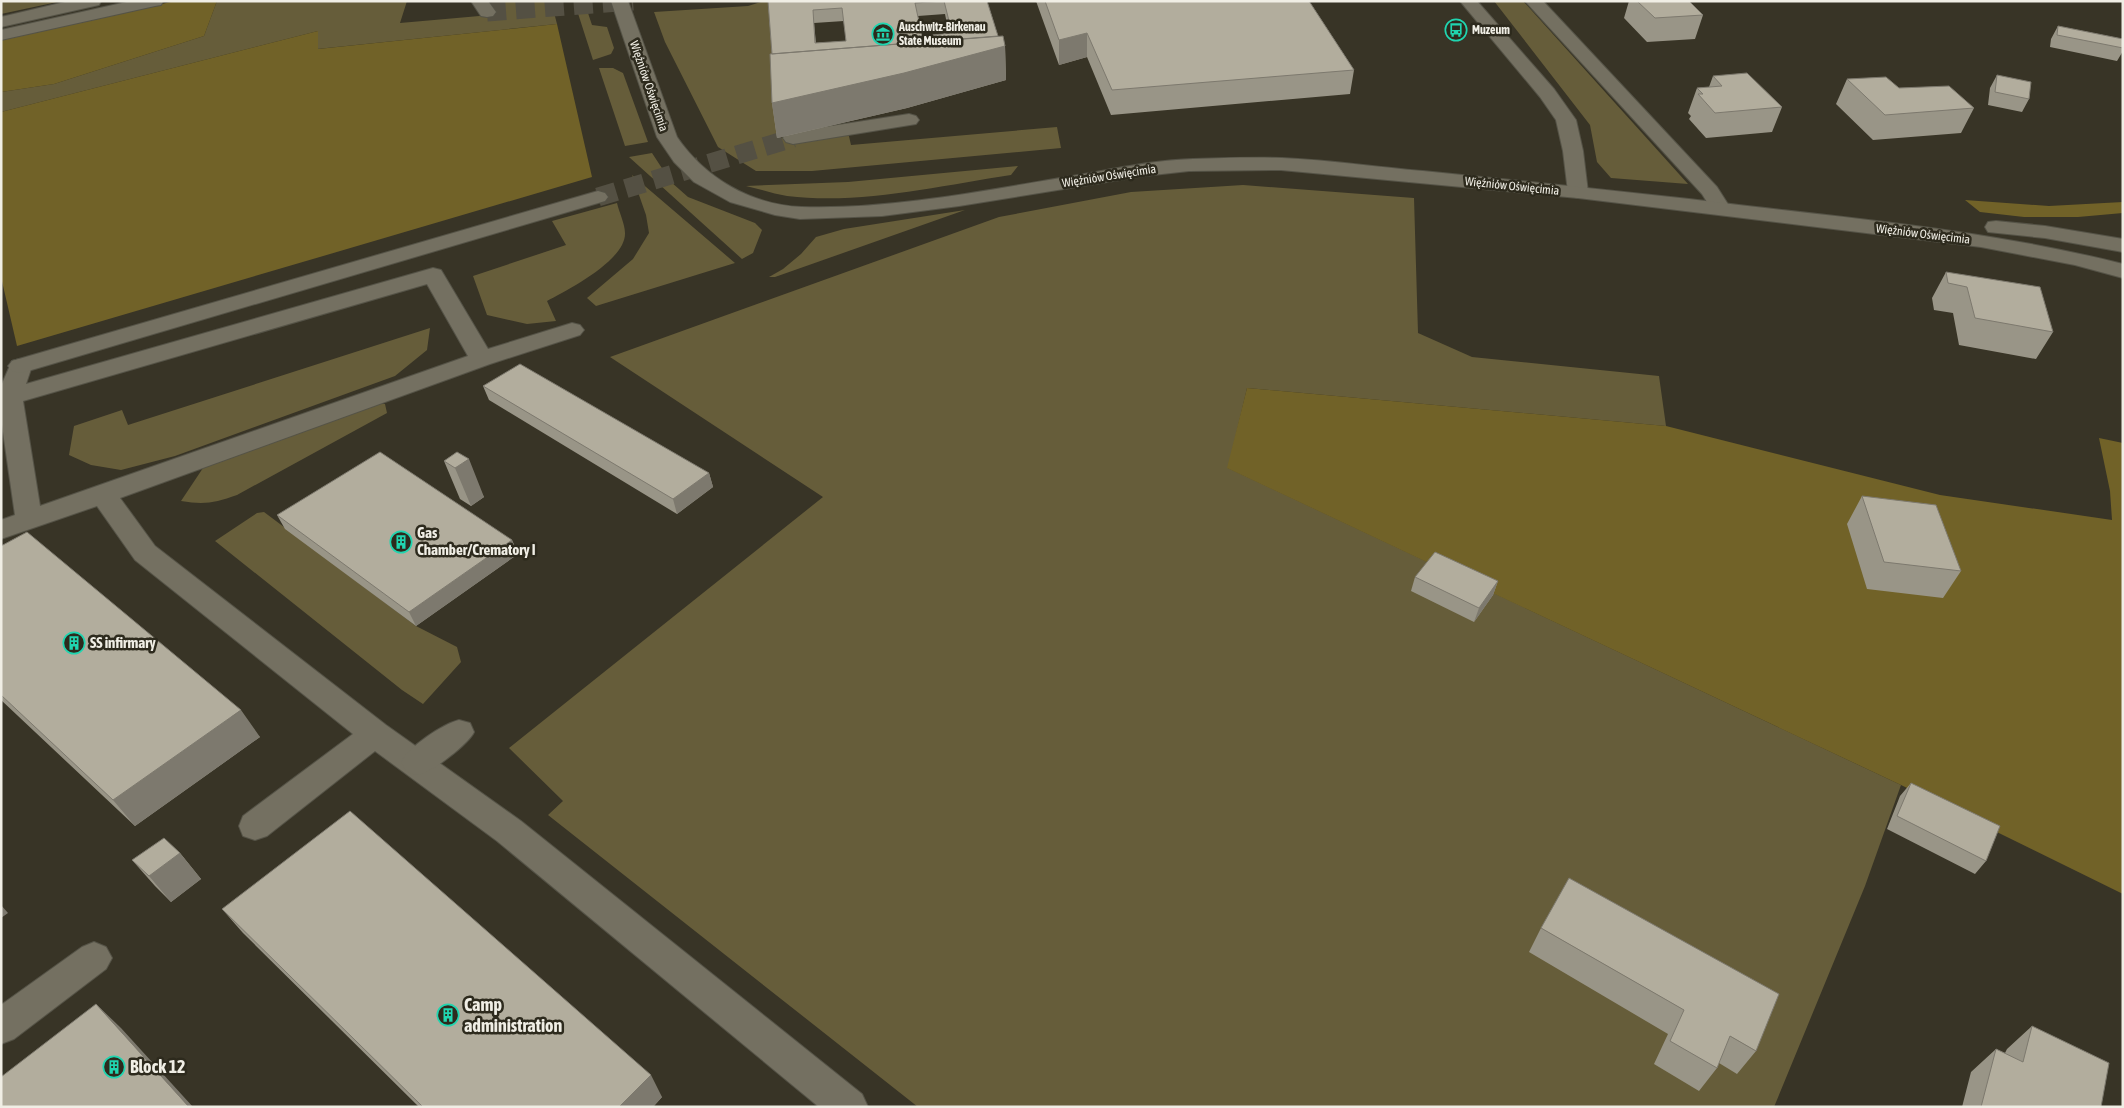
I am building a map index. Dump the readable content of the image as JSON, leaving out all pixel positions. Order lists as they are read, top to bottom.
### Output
{
  "streets": {
    "street": ["Więźniów Oświęcimia"]
  },
  "places": {
    "bus stop": ["Muzeum"],
    "museum": ["Auschwitz-Birkenau State Museum"],
    "building": [
      "Gas Chamber/Crematory I",
      "SS infirmary",
      "Camp administration",
      "Block 12"
    ]
  }
}
